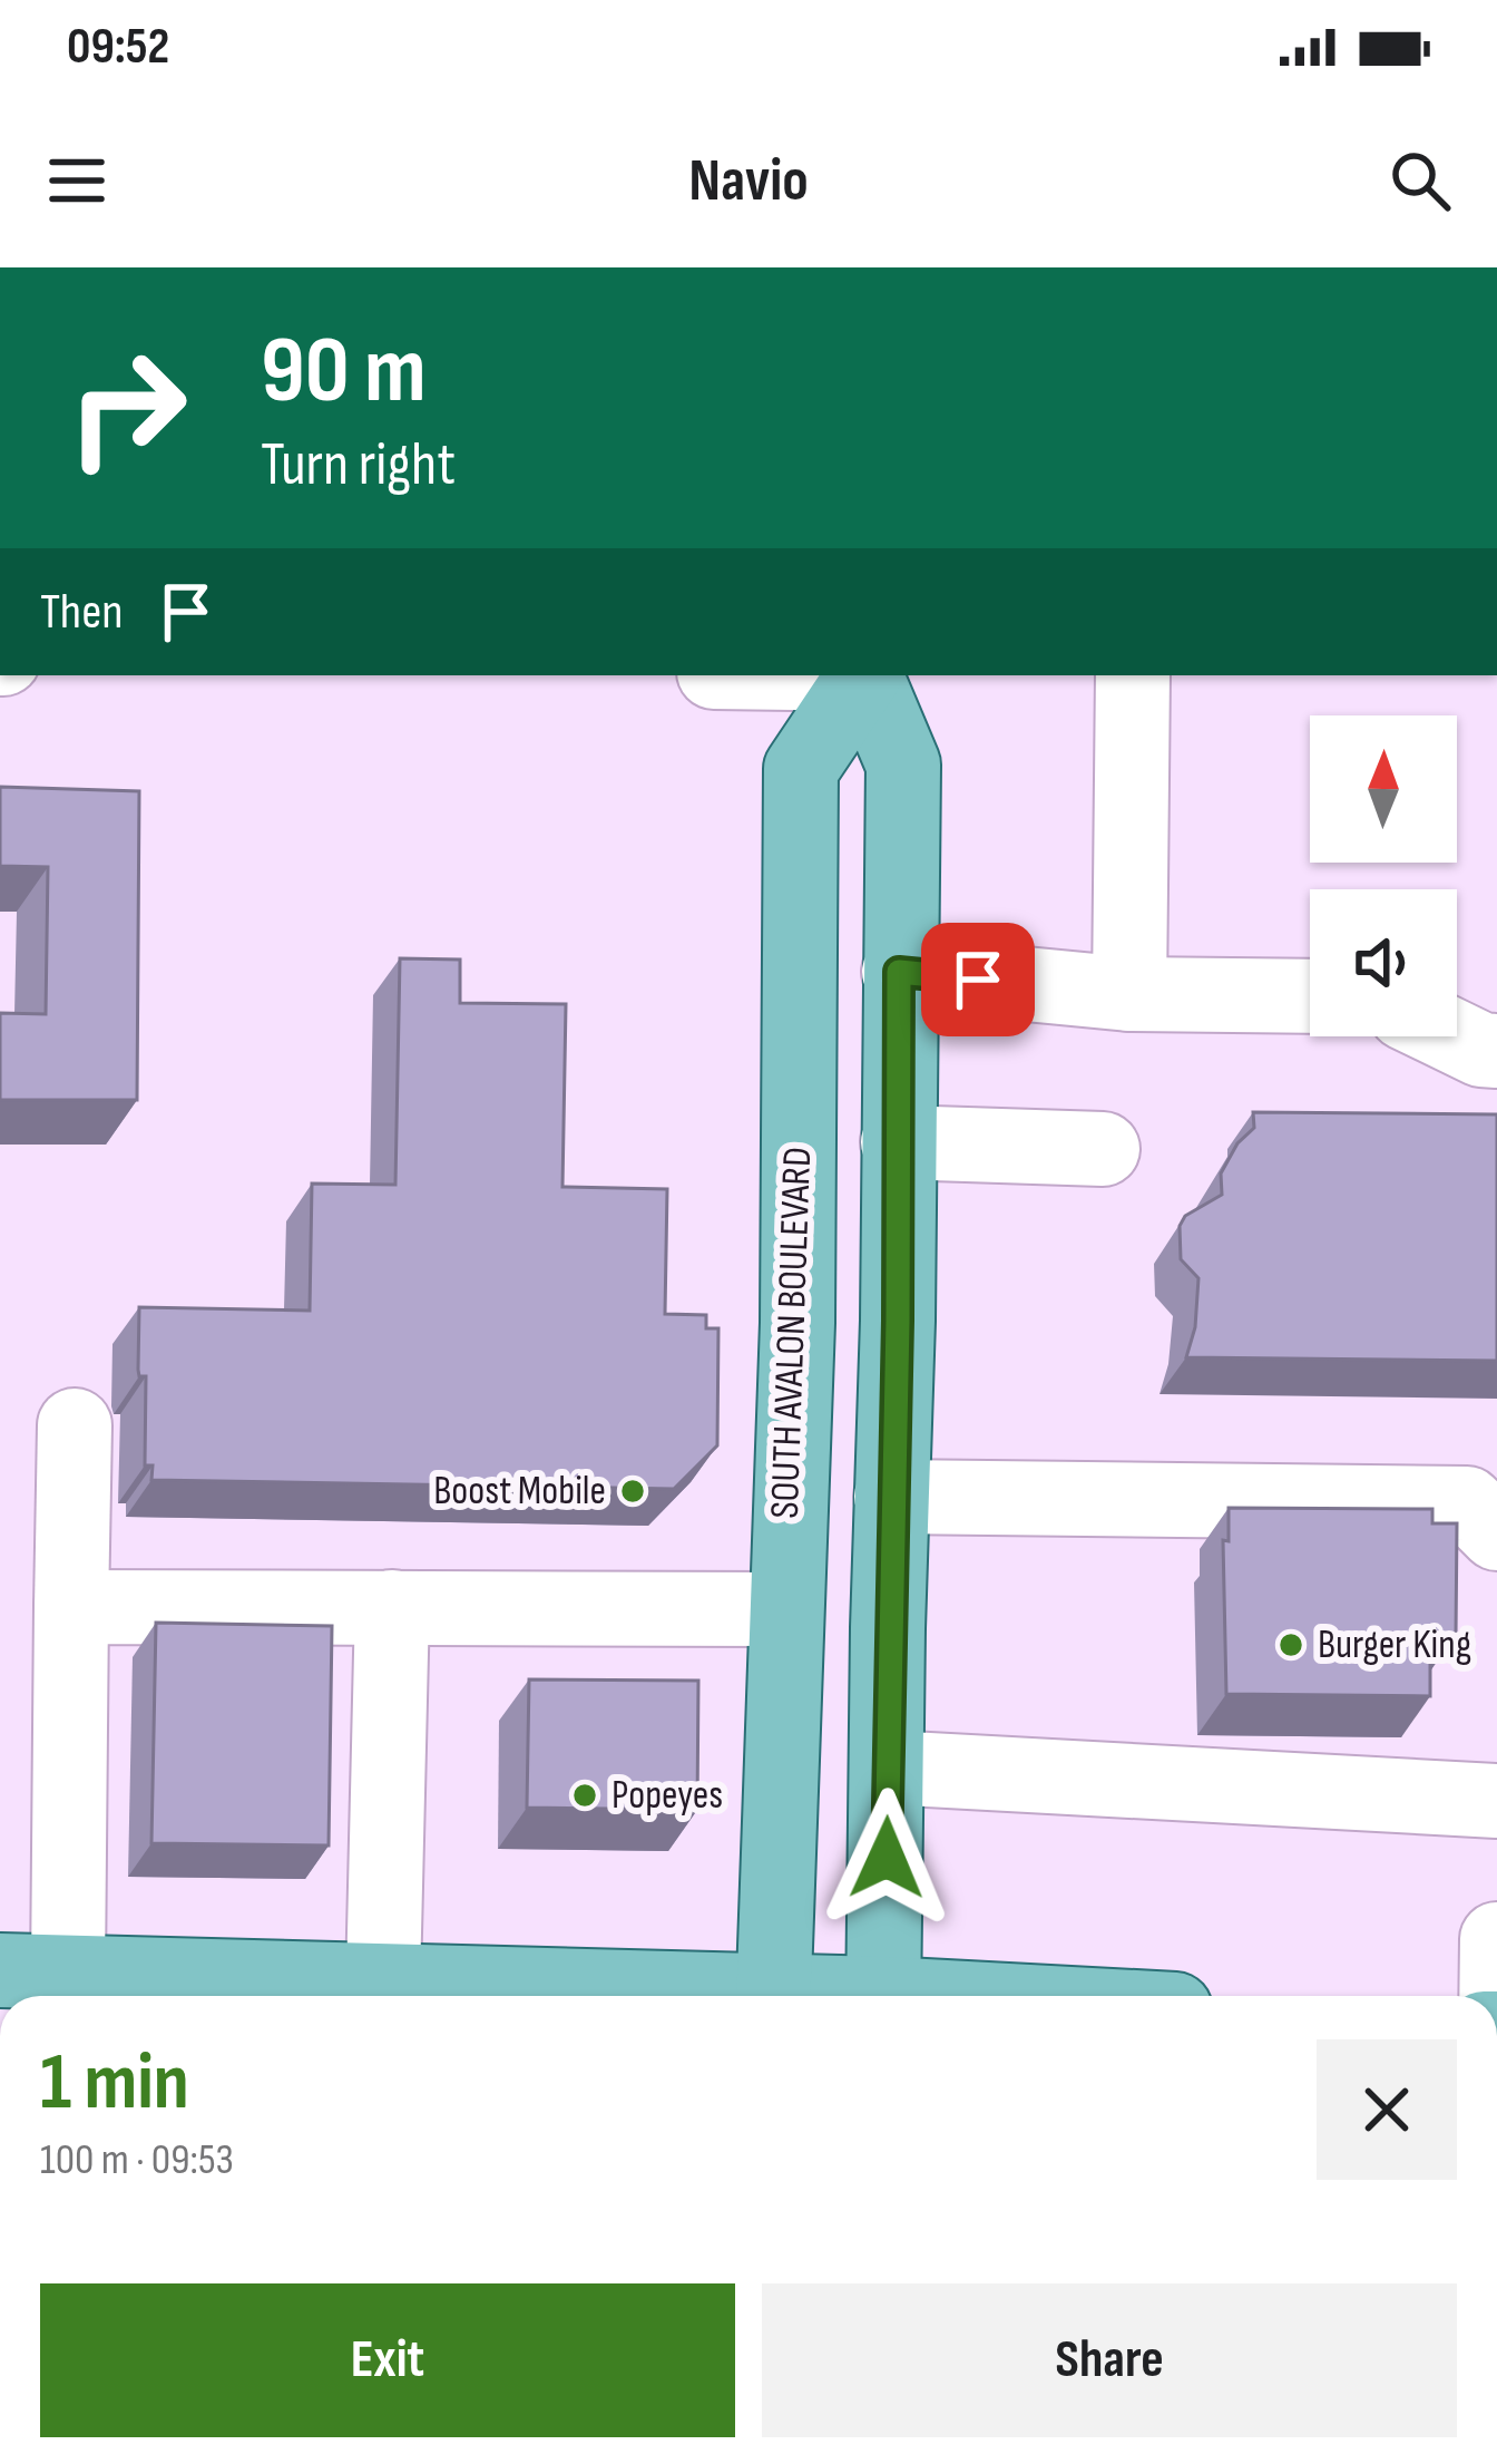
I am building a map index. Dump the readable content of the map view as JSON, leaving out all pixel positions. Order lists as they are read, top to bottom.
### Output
{
  "streets": {
    "main road": ["SOUTH AVALON BOULEVARD"]
  },
  "places": ["Boost Mobile", "Burger King", "Popeyes"],
  "north": "top",
  "page": {
    "status": "09:52",
    "header": "Navio",
    "turn": ["90 m", "Turn right"],
    "then": "Then",
    "heading": ["1 min", "100 m · 09:53"],
    "buttons": ["Exit", "Share"]
  }
}
